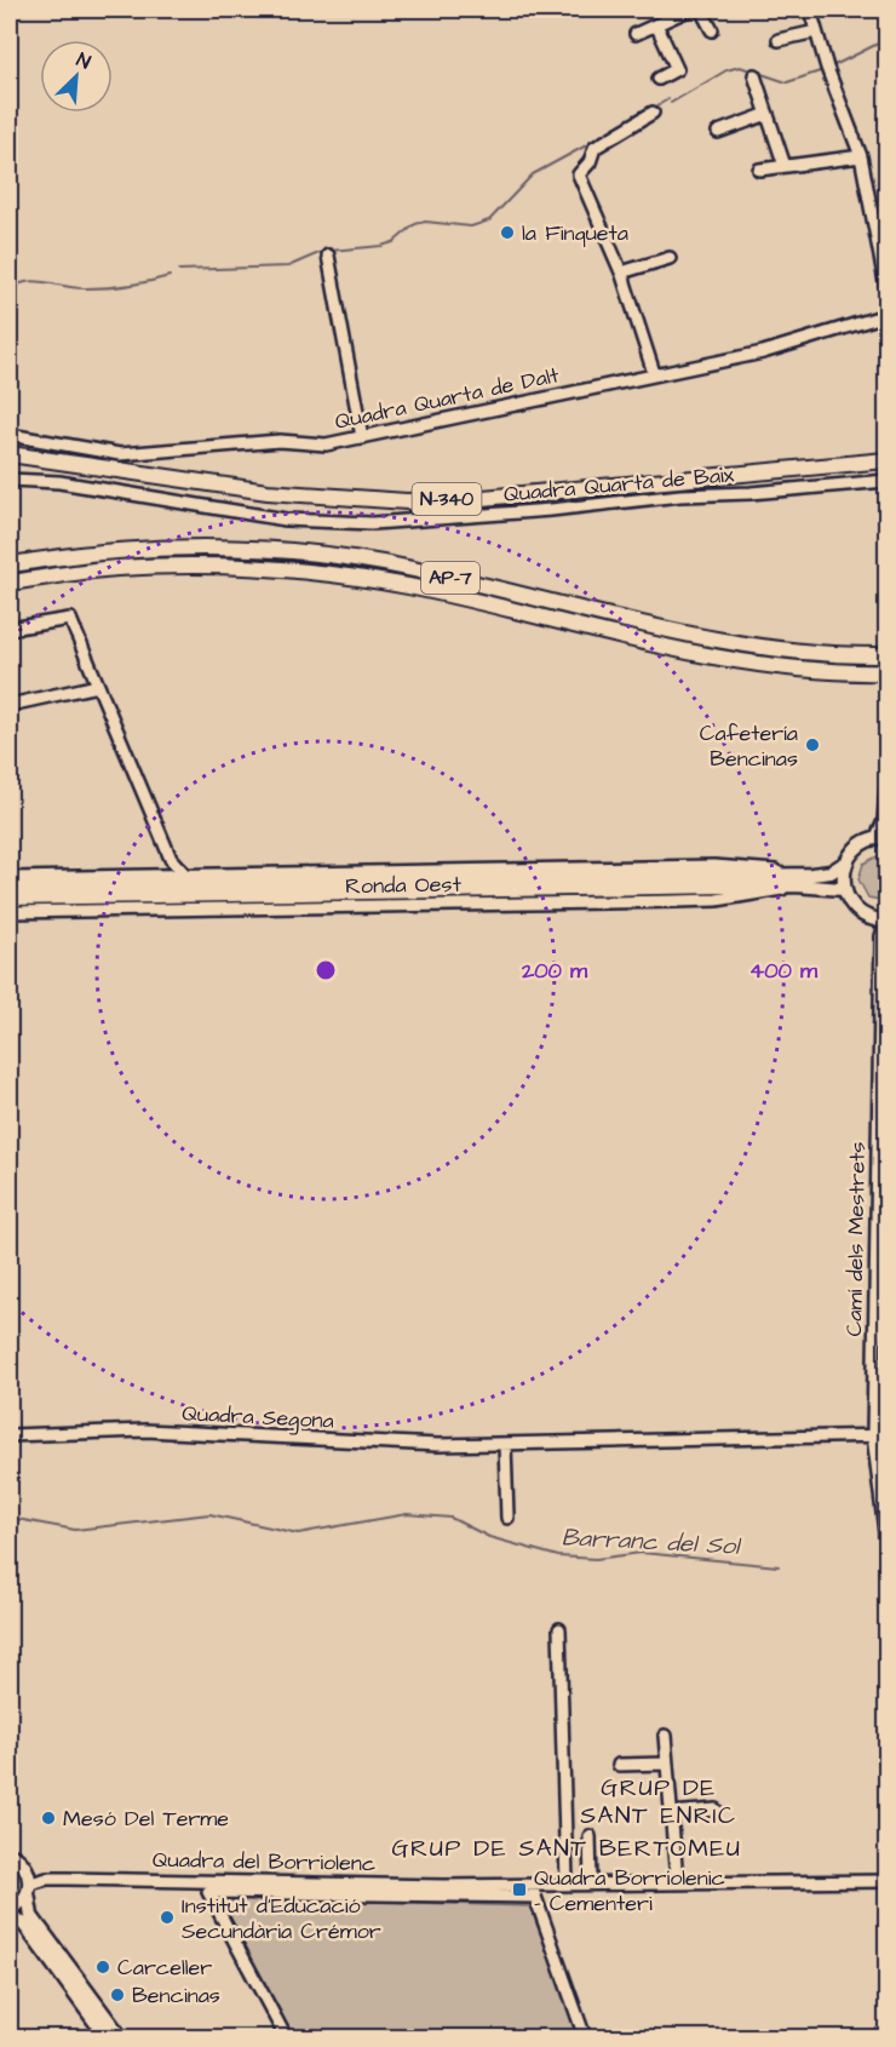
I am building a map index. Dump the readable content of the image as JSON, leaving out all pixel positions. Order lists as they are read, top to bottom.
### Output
{
  "streets": {
    "highway": ["N-340", "AP-7"],
    "main road": ["Ronda Oest"],
    "street": [
      "Quadra Quarta de Dalt",
      "Quadra Quarta de Baix",
      "Camí dels Mestrets",
      "Quadra Segona",
      "Quadra del Borriolenc"
    ]
  },
  "crossings": [
    ["Camí dels Mestrets", "Quadra Segona"]
  ],
  "districts": ["GRUP DE SANT ENRIC", "GRUP DE SANT BERTOMEU"],
  "water": ["Barranc del Sol"],
  "places": {
    "other": [
      "la Finqueta",
      "Cafetería Bencinas",
      "Mesó Del Terme",
      "Institut d'Educació Secundària Crémor",
      "Carceller",
      "Bencinas"
    ],
    "transit": ["Quadra Borriolenic - Cementeri"]
  },
  "north": "top right",
  "rings": ["200 m", "400 m"]
}
